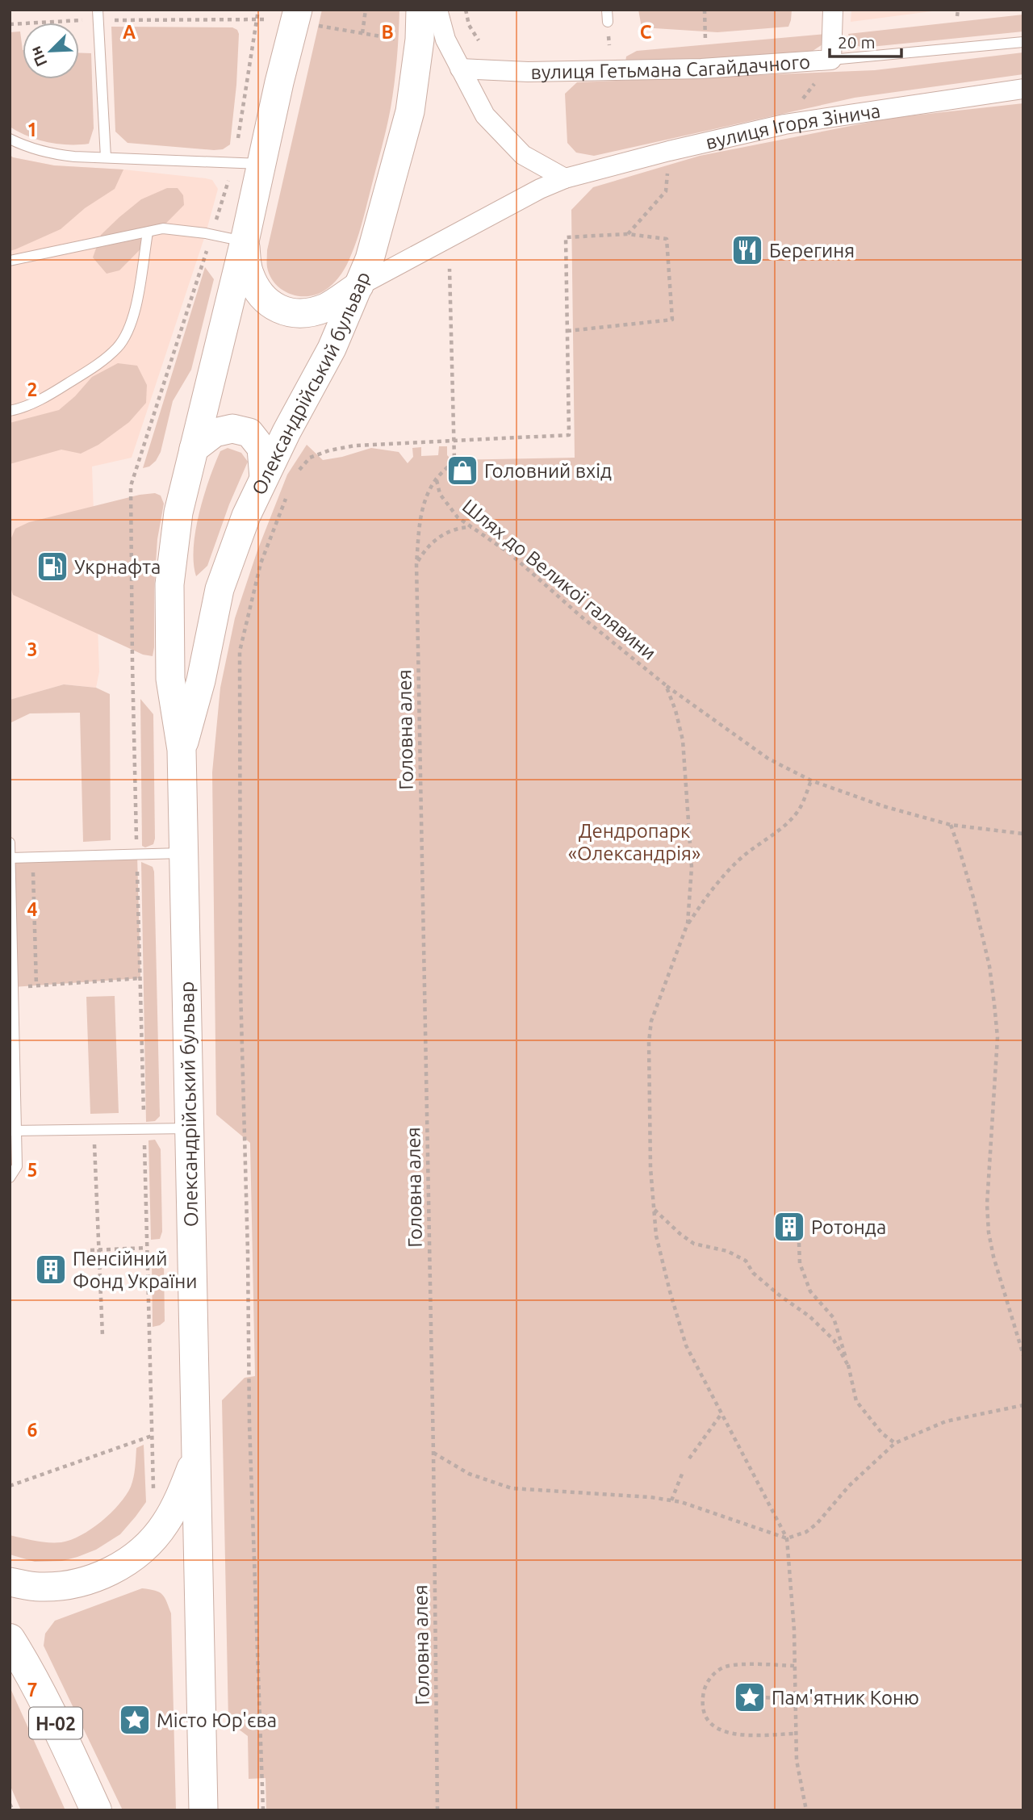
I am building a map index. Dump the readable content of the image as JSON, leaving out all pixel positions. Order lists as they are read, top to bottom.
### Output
{
  "streets": {
    "main road": ["Олександрійський бульвар", "Н-02"],
    "street": ["вулиця Гетьмана Сагайдачного", "вулиця Ігоря Зінича"],
    "path": ["Шлях до Великої галявини", "Головна алея"]
  },
  "crossings": [
    ["вулиця Ігоря Зінича", "Олександрійський бульвар"],
    ["Шлях до Великої галявини", "Головна алея"]
  ],
  "parks": ["Дендропарк «Олександрія»"],
  "places": {
    "restaurant": ["Берегиня"],
    "shop": ["Головний вхід"],
    "fuel station": ["Укрнафта"],
    "building": ["Ротонда", "Пенсійний Фонд України"],
    "place": ["Пам'ятник Коню", "Місто Юр'єва"]
  },
  "scale_bar": "20 m",
  "north": "bottom left",
  "grid": {
    "columns": ["A", "B", "C"],
    "rows": [
      "1",
      "2",
      "3",
      "4",
      "5",
      "6",
      "7"
    ]
  }
}
